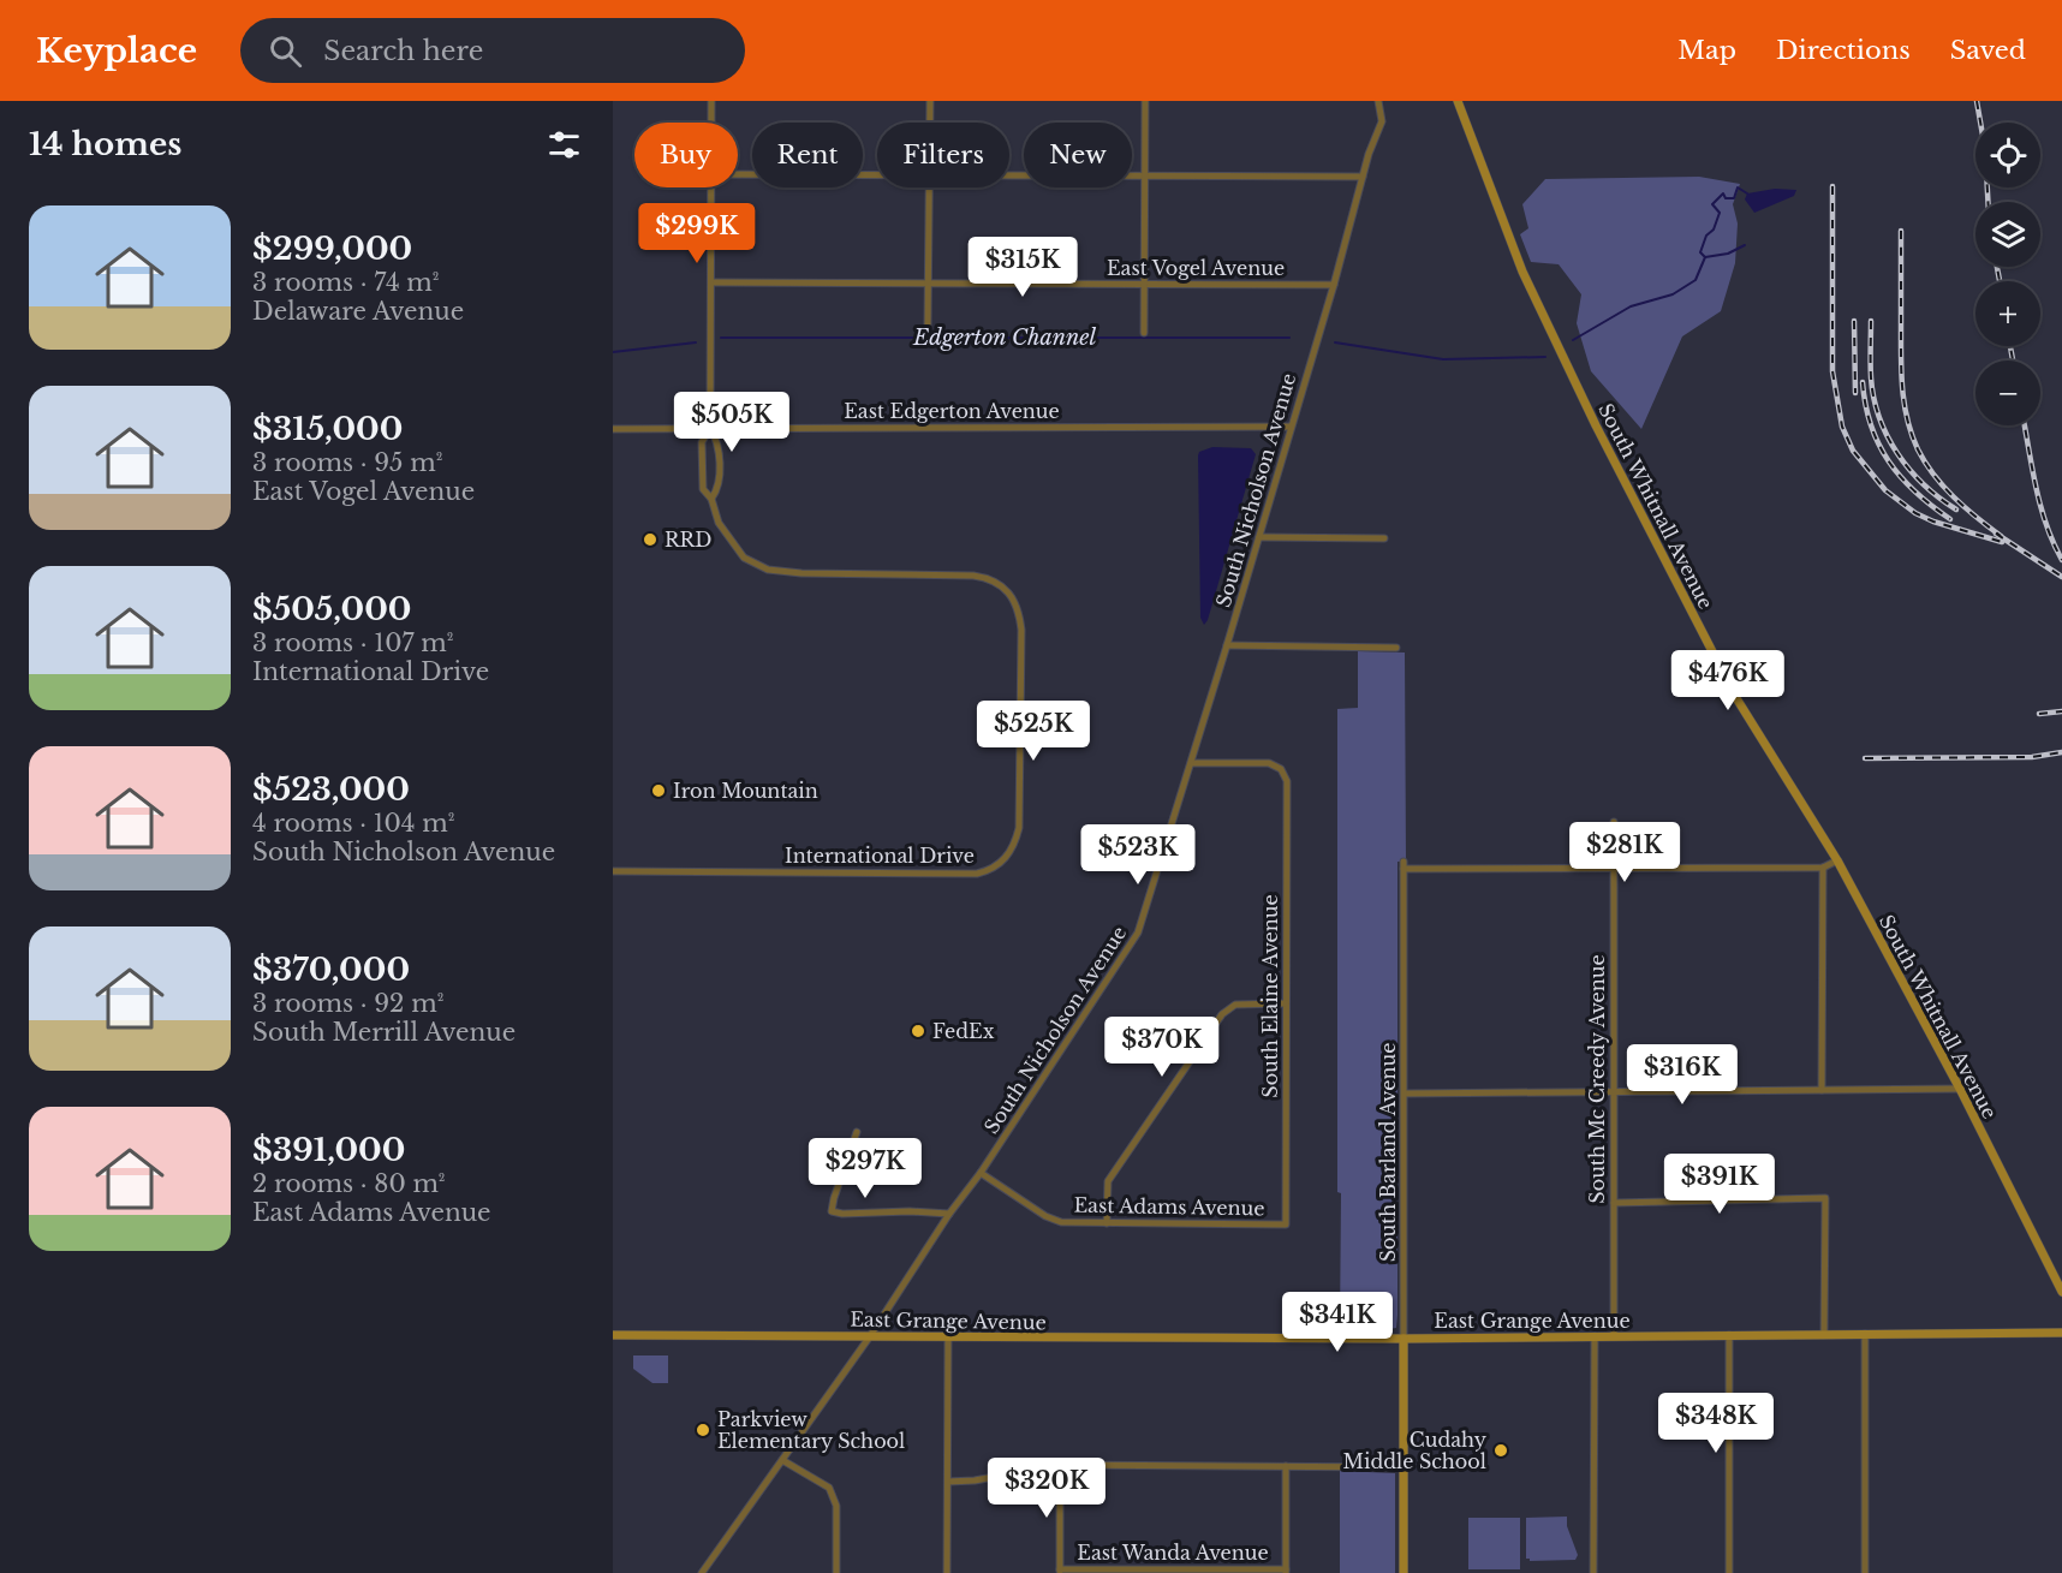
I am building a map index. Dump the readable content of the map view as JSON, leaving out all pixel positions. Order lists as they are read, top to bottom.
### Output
{
  "streets": {
    "street": [
      "East Vogel Avenue",
      "East Edgerton Avenue",
      "South Nicholson Avenue",
      "South Whitnall Avenue",
      "International Drive",
      "South Elaine Avenue",
      "South Mc Creedy Avenue",
      "South Barland Avenue",
      "East Adams Avenue",
      "East Grange Avenue",
      "East Wanda Avenue"
    ]
  },
  "crossings": [
    ["East Vogel Avenue", "South Nicholson Avenue"],
    ["East Edgerton Avenue", "South Nicholson Avenue"],
    ["East Edgerton Avenue", "International Drive"],
    ["South Nicholson Avenue", "South Elaine Avenue"],
    ["South Nicholson Avenue", "East Adams Avenue"],
    ["South Nicholson Avenue", "East Grange Avenue"],
    ["South Elaine Avenue", "East Adams Avenue"],
    ["South Mc Creedy Avenue", "South Barland Avenue"],
    ["South Mc Creedy Avenue", "East Grange Avenue"],
    ["South Barland Avenue", "East Grange Avenue"]
  ],
  "water": ["Edgerton Channel"],
  "places": [
    "RRD",
    "Iron Mountain",
    "FedEx",
    "Parkview Elementary School",
    "Cudahy Middle School"
  ],
  "page": {
    "header": "Keyplace",
    "search": "Search here",
    "nav": ["Map", "Directions", "Saved"],
    "heading": "14 homes",
    "map_buttons": ["+", "−"],
    "chip": [
      "Buy",
      "Rent",
      "Filters",
      "New"
    ],
    "list": [
      {
        "name": "$299,000",
        "note": "3 rooms · 74 m² · Delaware Avenue"
      },
      {
        "name": "$315,000",
        "note": "3 rooms · 95 m² · East Vogel Avenue"
      },
      {
        "name": "$505,000",
        "note": "3 rooms · 107 m² · International Drive"
      },
      {
        "name": "$523,000",
        "note": "4 rooms · 104 m² · South Nicholson Avenue"
      },
      {
        "name": "$370,000",
        "note": "3 rooms · 92 m² · South Merrill Avenue"
      },
      {
        "name": "$391,000",
        "note": "2 rooms · 80 m² · East Adams Avenue"
      }
    ],
    "price": [
      "$299K",
      "$315K",
      "$505K",
      "$476K",
      "$525K",
      "$281K",
      "$523K",
      "$370K",
      "$316K",
      "$297K",
      "$391K",
      "$341K",
      "$348K",
      "$320K"
    ]
  }
}
